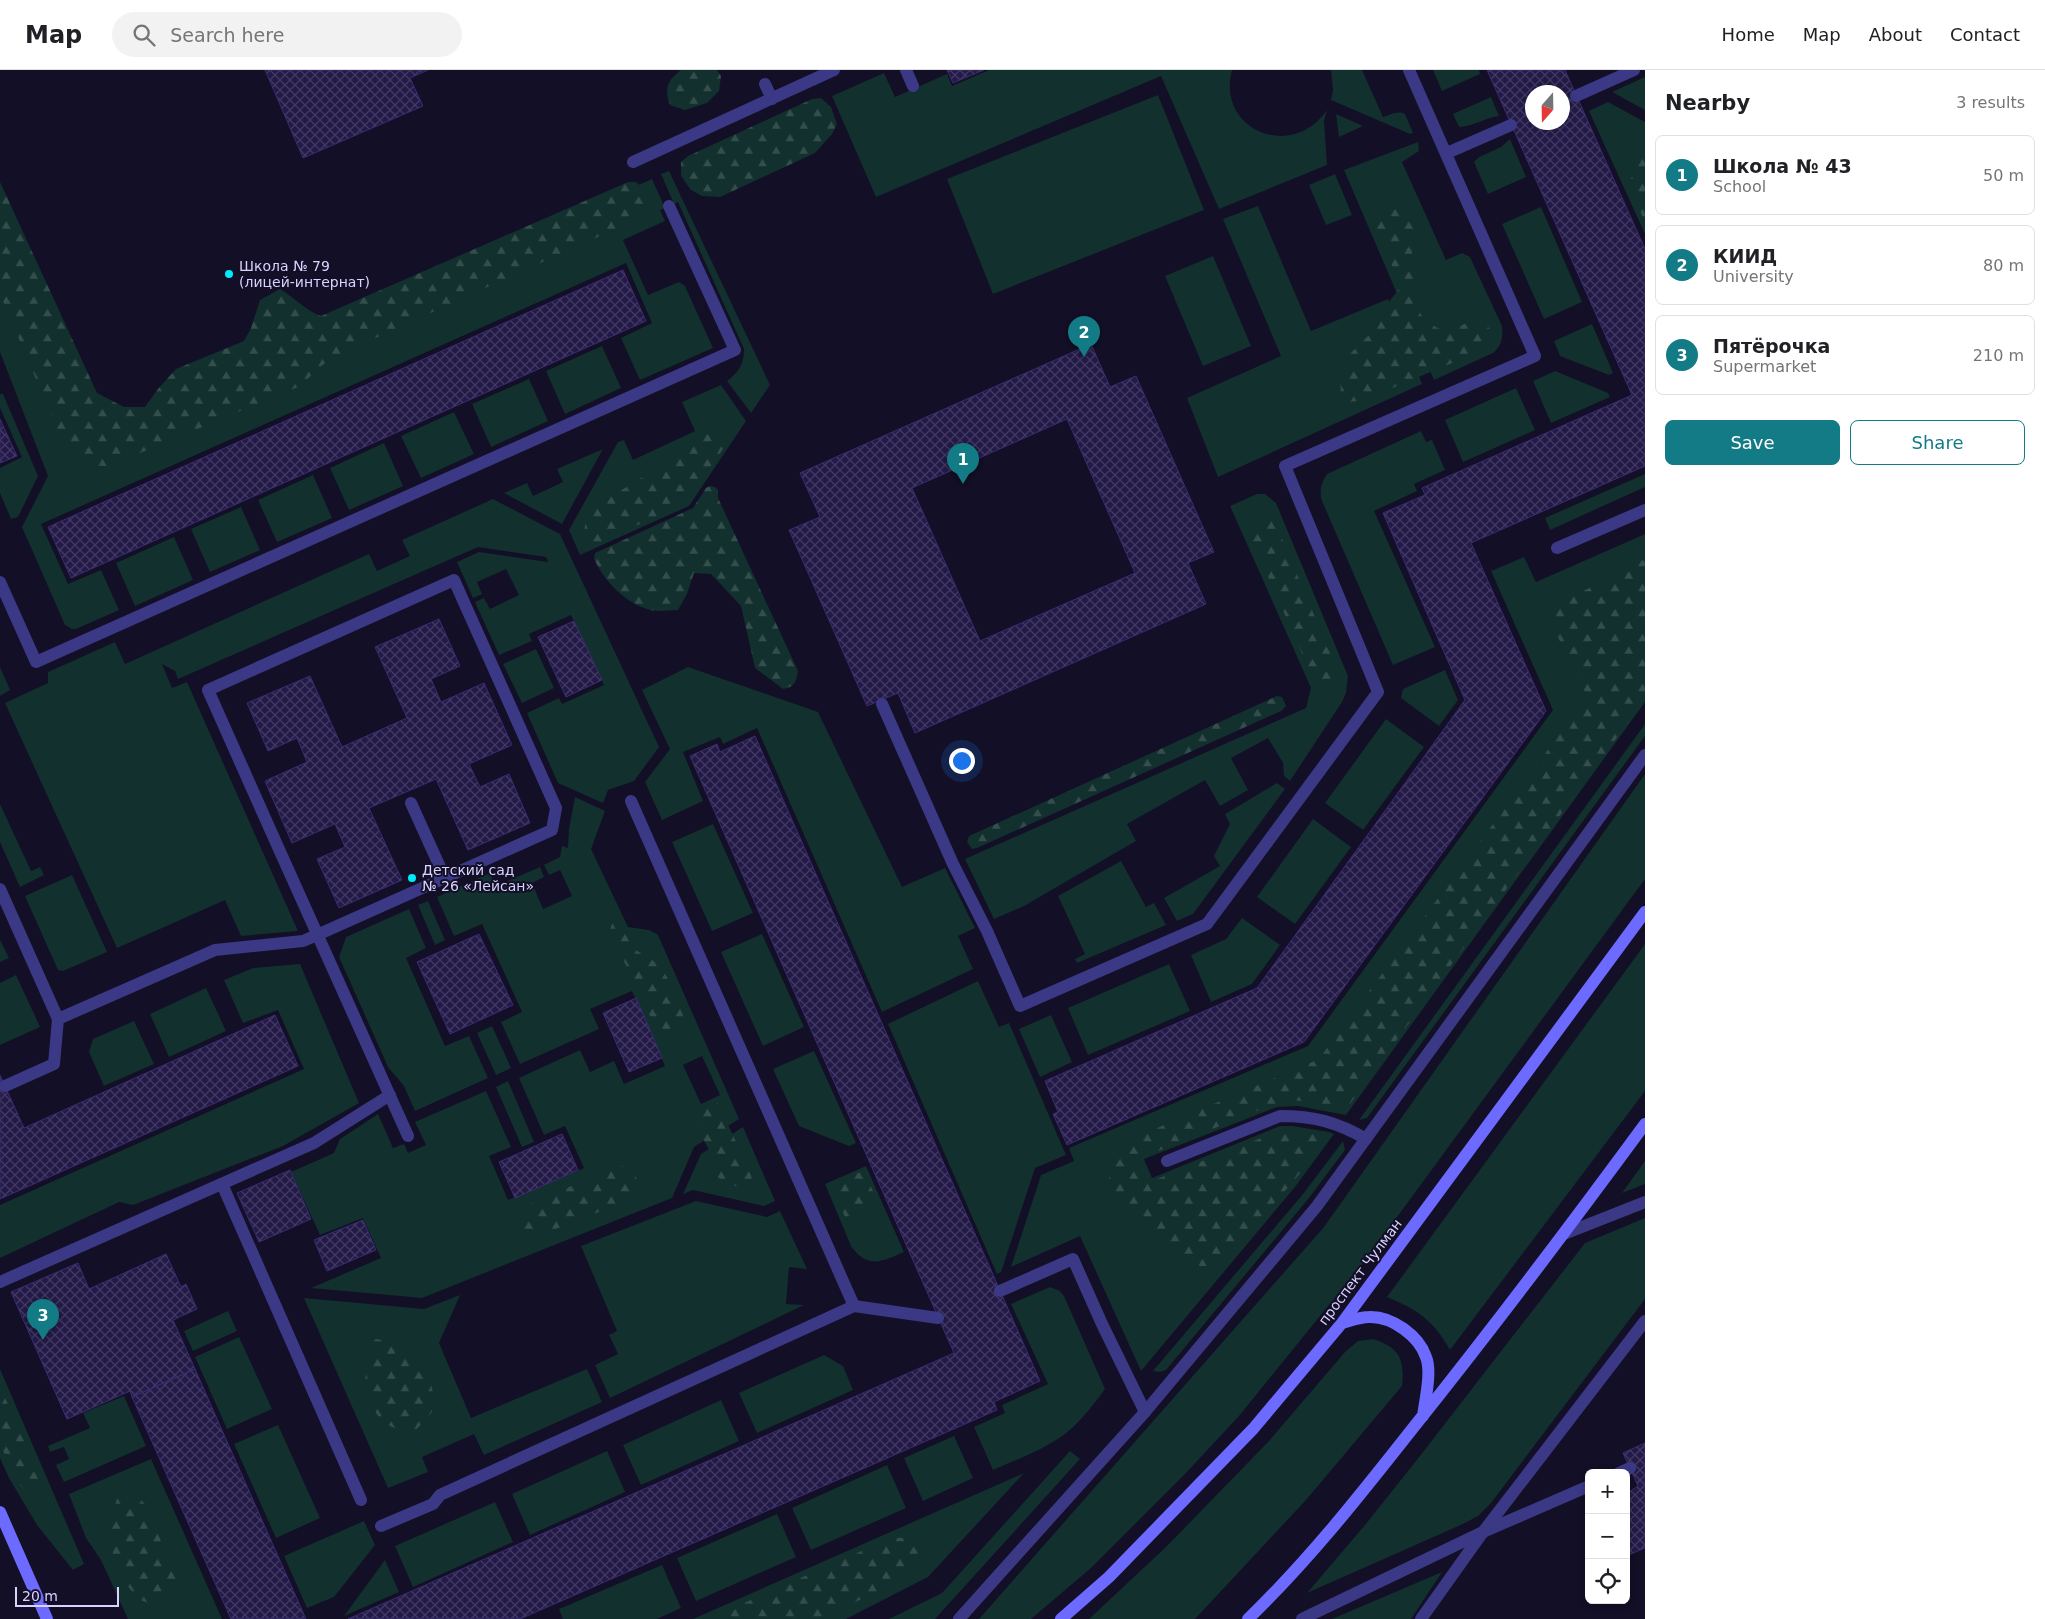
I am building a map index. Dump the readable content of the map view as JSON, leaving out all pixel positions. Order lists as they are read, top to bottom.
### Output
{
  "streets": {
    "main road": ["проспект Чулман"]
  },
  "places": ["Школа № 79 (лицей-интернат)", "Детский сад № 26 «Лейсан»"],
  "scale_bar": "20 m",
  "north": "bottom",
  "page": {
    "header": "Map",
    "search": "Search here",
    "nav": [
      "Home",
      "Map",
      "About",
      "Contact"
    ],
    "heading": ["Nearby", "3 results"],
    "list": [
      {
        "mark": "1",
        "name": "Школа № 43",
        "note": "School",
        "value": "50 m"
      },
      {
        "mark": "2",
        "name": "КИИД",
        "note": "University",
        "value": "80 m"
      },
      {
        "mark": "3",
        "name": "Пятёрочка",
        "note": "Supermarket",
        "value": "210 m"
      }
    ],
    "pins": ["2", "1", "3"],
    "buttons": ["Save", "Share"],
    "map_buttons": ["+", "−"],
    "scale": "20 m"
  }
}
